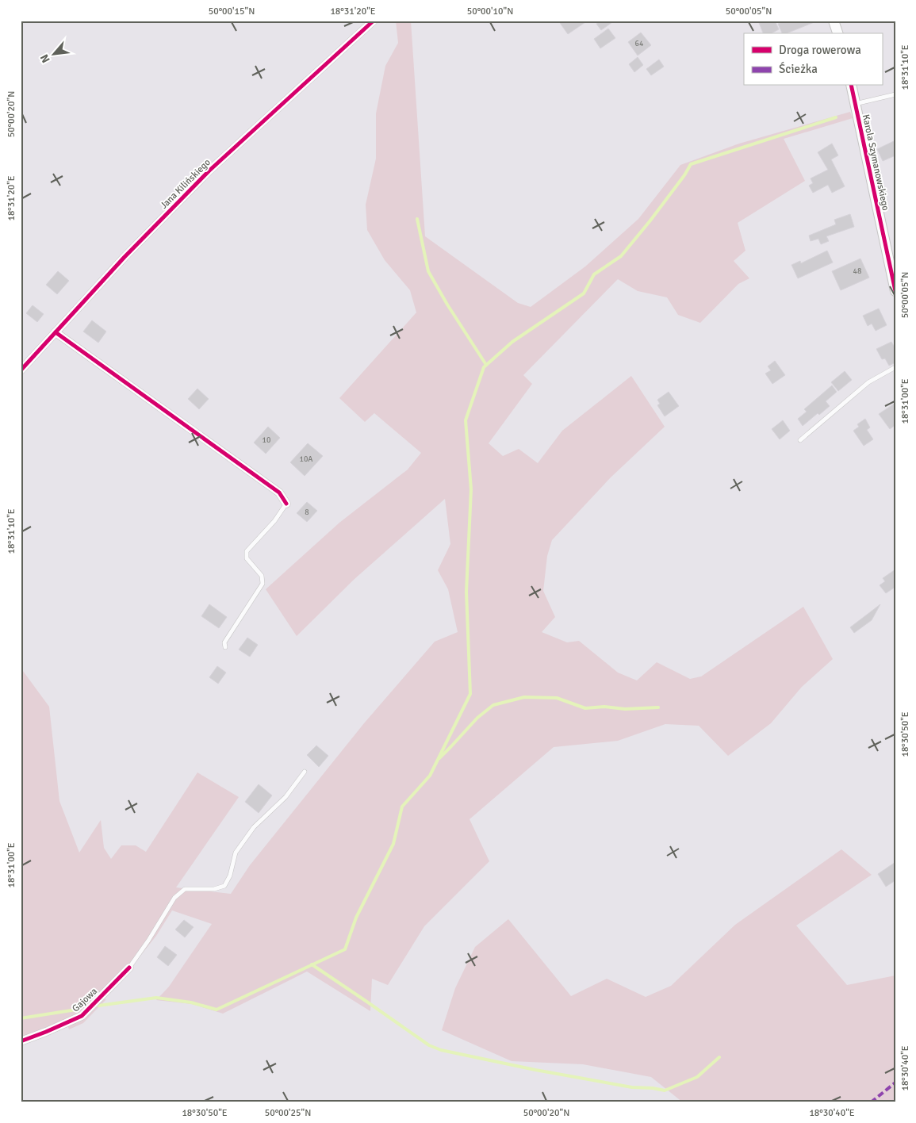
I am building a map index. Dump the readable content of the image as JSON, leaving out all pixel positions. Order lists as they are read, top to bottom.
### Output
{
  "streets": {
    "street": ["Karola Szymanowskiego", "Jana Kilińskiego", "Gajowa"]
  },
  "house_numbers": [
    "64",
    "48",
    "10",
    "10A",
    "8"
  ],
  "legend": ["Droga rowerowa", "Ścieżka"],
  "north": "bottom left",
  "coordinates": [
    "50°00'15\"N",
    "18°31'20\"E",
    "50°00'10\"N",
    "50°00'05\"N",
    "18°31'10\"E",
    "50°00'20\"N",
    "18°31'00\"E",
    "18°30'50\"E",
    "18°30'40\"E",
    "50°00'25\"N"
  ]
}
